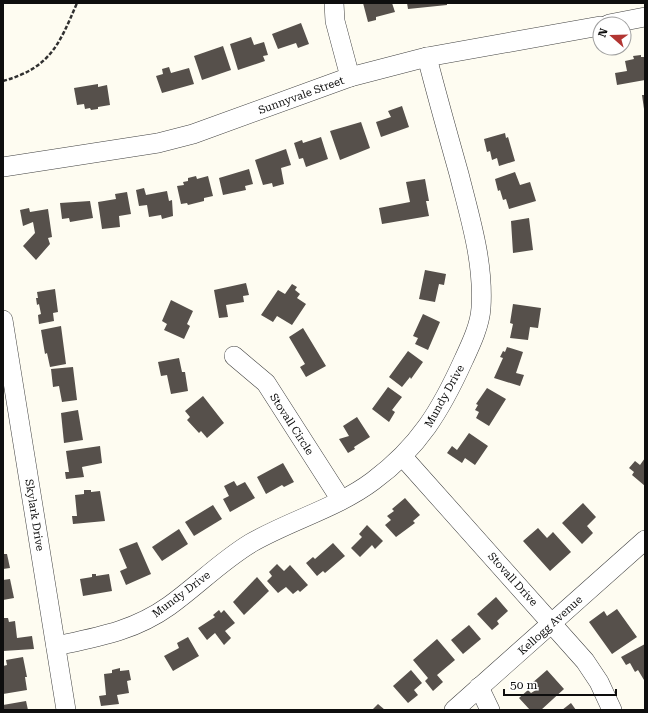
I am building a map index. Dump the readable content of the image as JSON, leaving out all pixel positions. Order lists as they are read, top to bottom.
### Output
{
  "streets": {
    "street": [
      "Sunnyvale Street",
      "Mundy Drive",
      "Stovall Circle",
      "Skylark Drive",
      "Stovall Drive",
      "Kellogg Avenue"
    ]
  },
  "crossings": [
    ["Sunnyvale Street", "Mundy Drive"],
    ["Mundy Drive", "Stovall Circle"],
    ["Mundy Drive", "Skylark Drive"],
    ["Mundy Drive", "Stovall Drive"],
    ["Stovall Drive", "Kellogg Avenue"]
  ],
  "scale_bar": "50 m",
  "north": "left"
}
